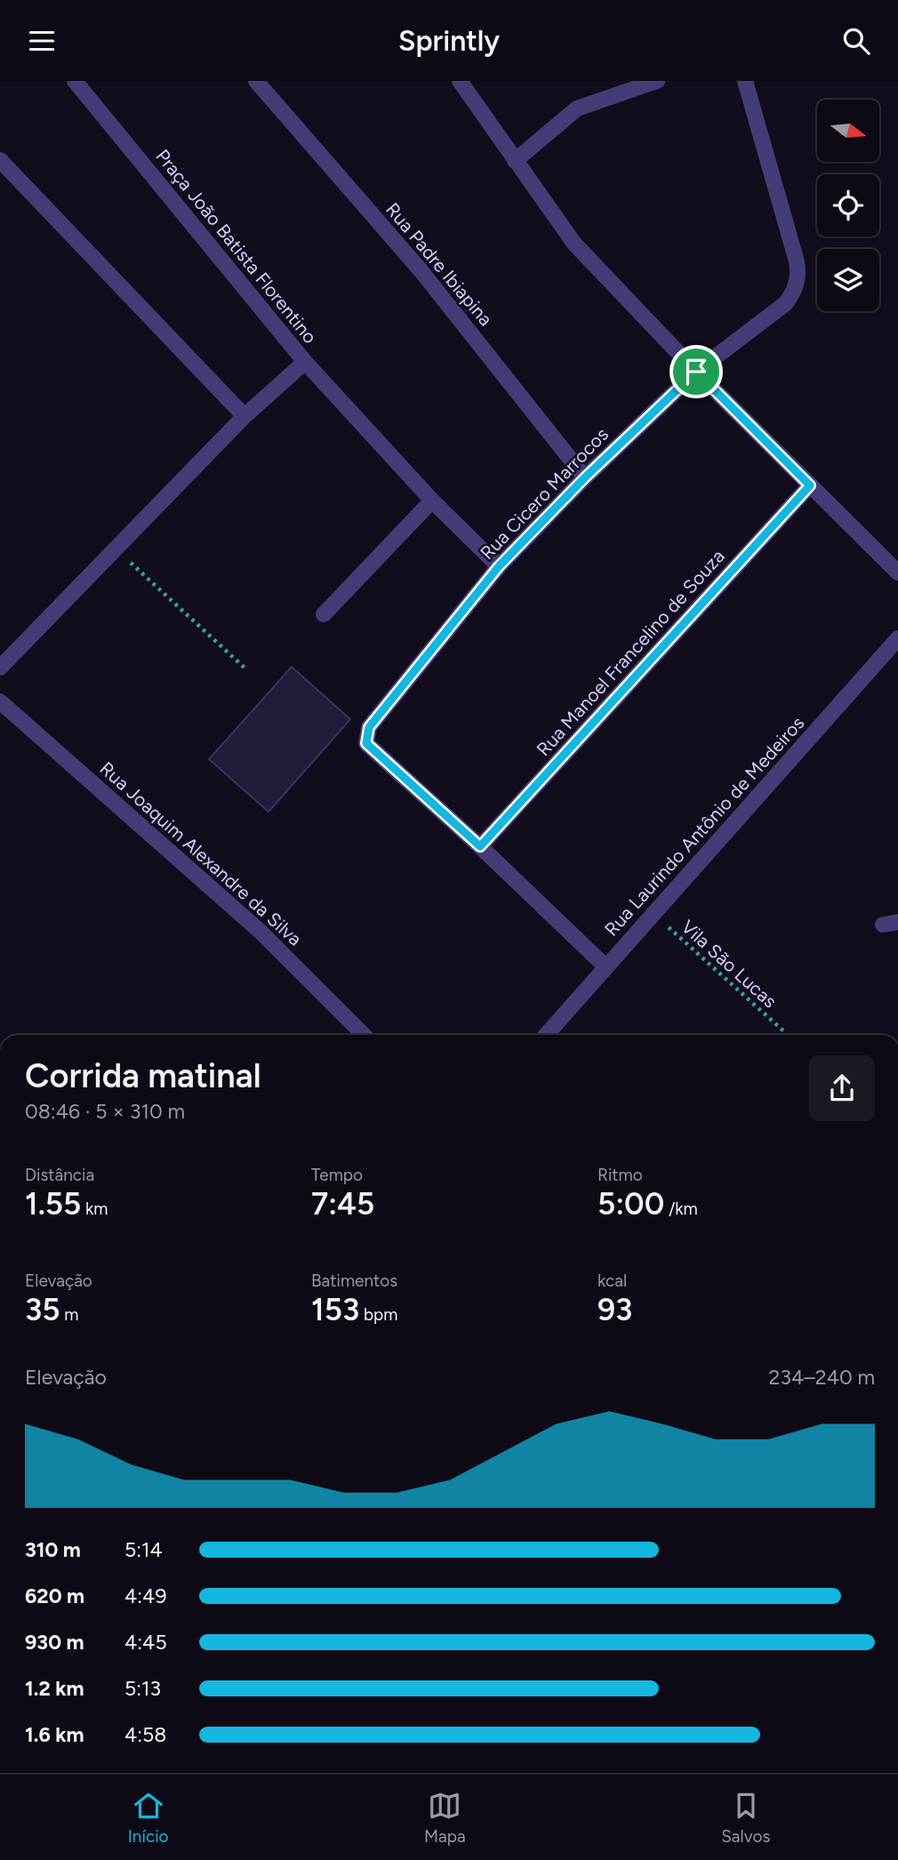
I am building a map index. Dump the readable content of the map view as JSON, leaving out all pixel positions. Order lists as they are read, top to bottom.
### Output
{
  "streets": {
    "street": [
      "Praça João Batista Florentino",
      "Rua Padre Ibiapina",
      "Rua Cicero Marrocos",
      "Rua Manoel Francelino de Souza",
      "Rua Laurindo Antônio de Medeiros",
      "Rua Joaquim Alexandre da Silva"
    ],
    "path": ["Vila São Lucas"]
  },
  "crossings": [
    ["Rua Padre Ibiapina", "Rua Cicero Marrocos"],
    ["Rua Cicero Marrocos", "Rua Manoel Francelino de Souza"],
    ["Rua Laurindo Antônio de Medeiros", "Vila São Lucas"]
  ],
  "north": "right",
  "page": {
    "header": "Sprintly",
    "heading": ["Corrida matinal", "08:46 · 5 × 310 m"],
    "stats": [
      ["Distância", "1.55 km"],
      ["Tempo", "7:45"],
      ["Ritmo", "5:00 /km"],
      ["Elevação", "35 m"],
      ["Batimentos", "153 bpm"],
      ["kcal", "93"]
    ],
    "chart": ["Elevação", "234–240 m"],
    "list": [
      {
        "name": "310 m",
        "note": "5:14"
      },
      {
        "name": "620 m",
        "note": "4:49"
      },
      {
        "name": "930 m",
        "note": "4:45"
      },
      {
        "name": "1.2 km",
        "note": "5:13"
      },
      {
        "name": "1.6 km",
        "note": "4:58"
      }
    ],
    "tabs": ["Início", "Mapa", "Salvos"]
  }
}
